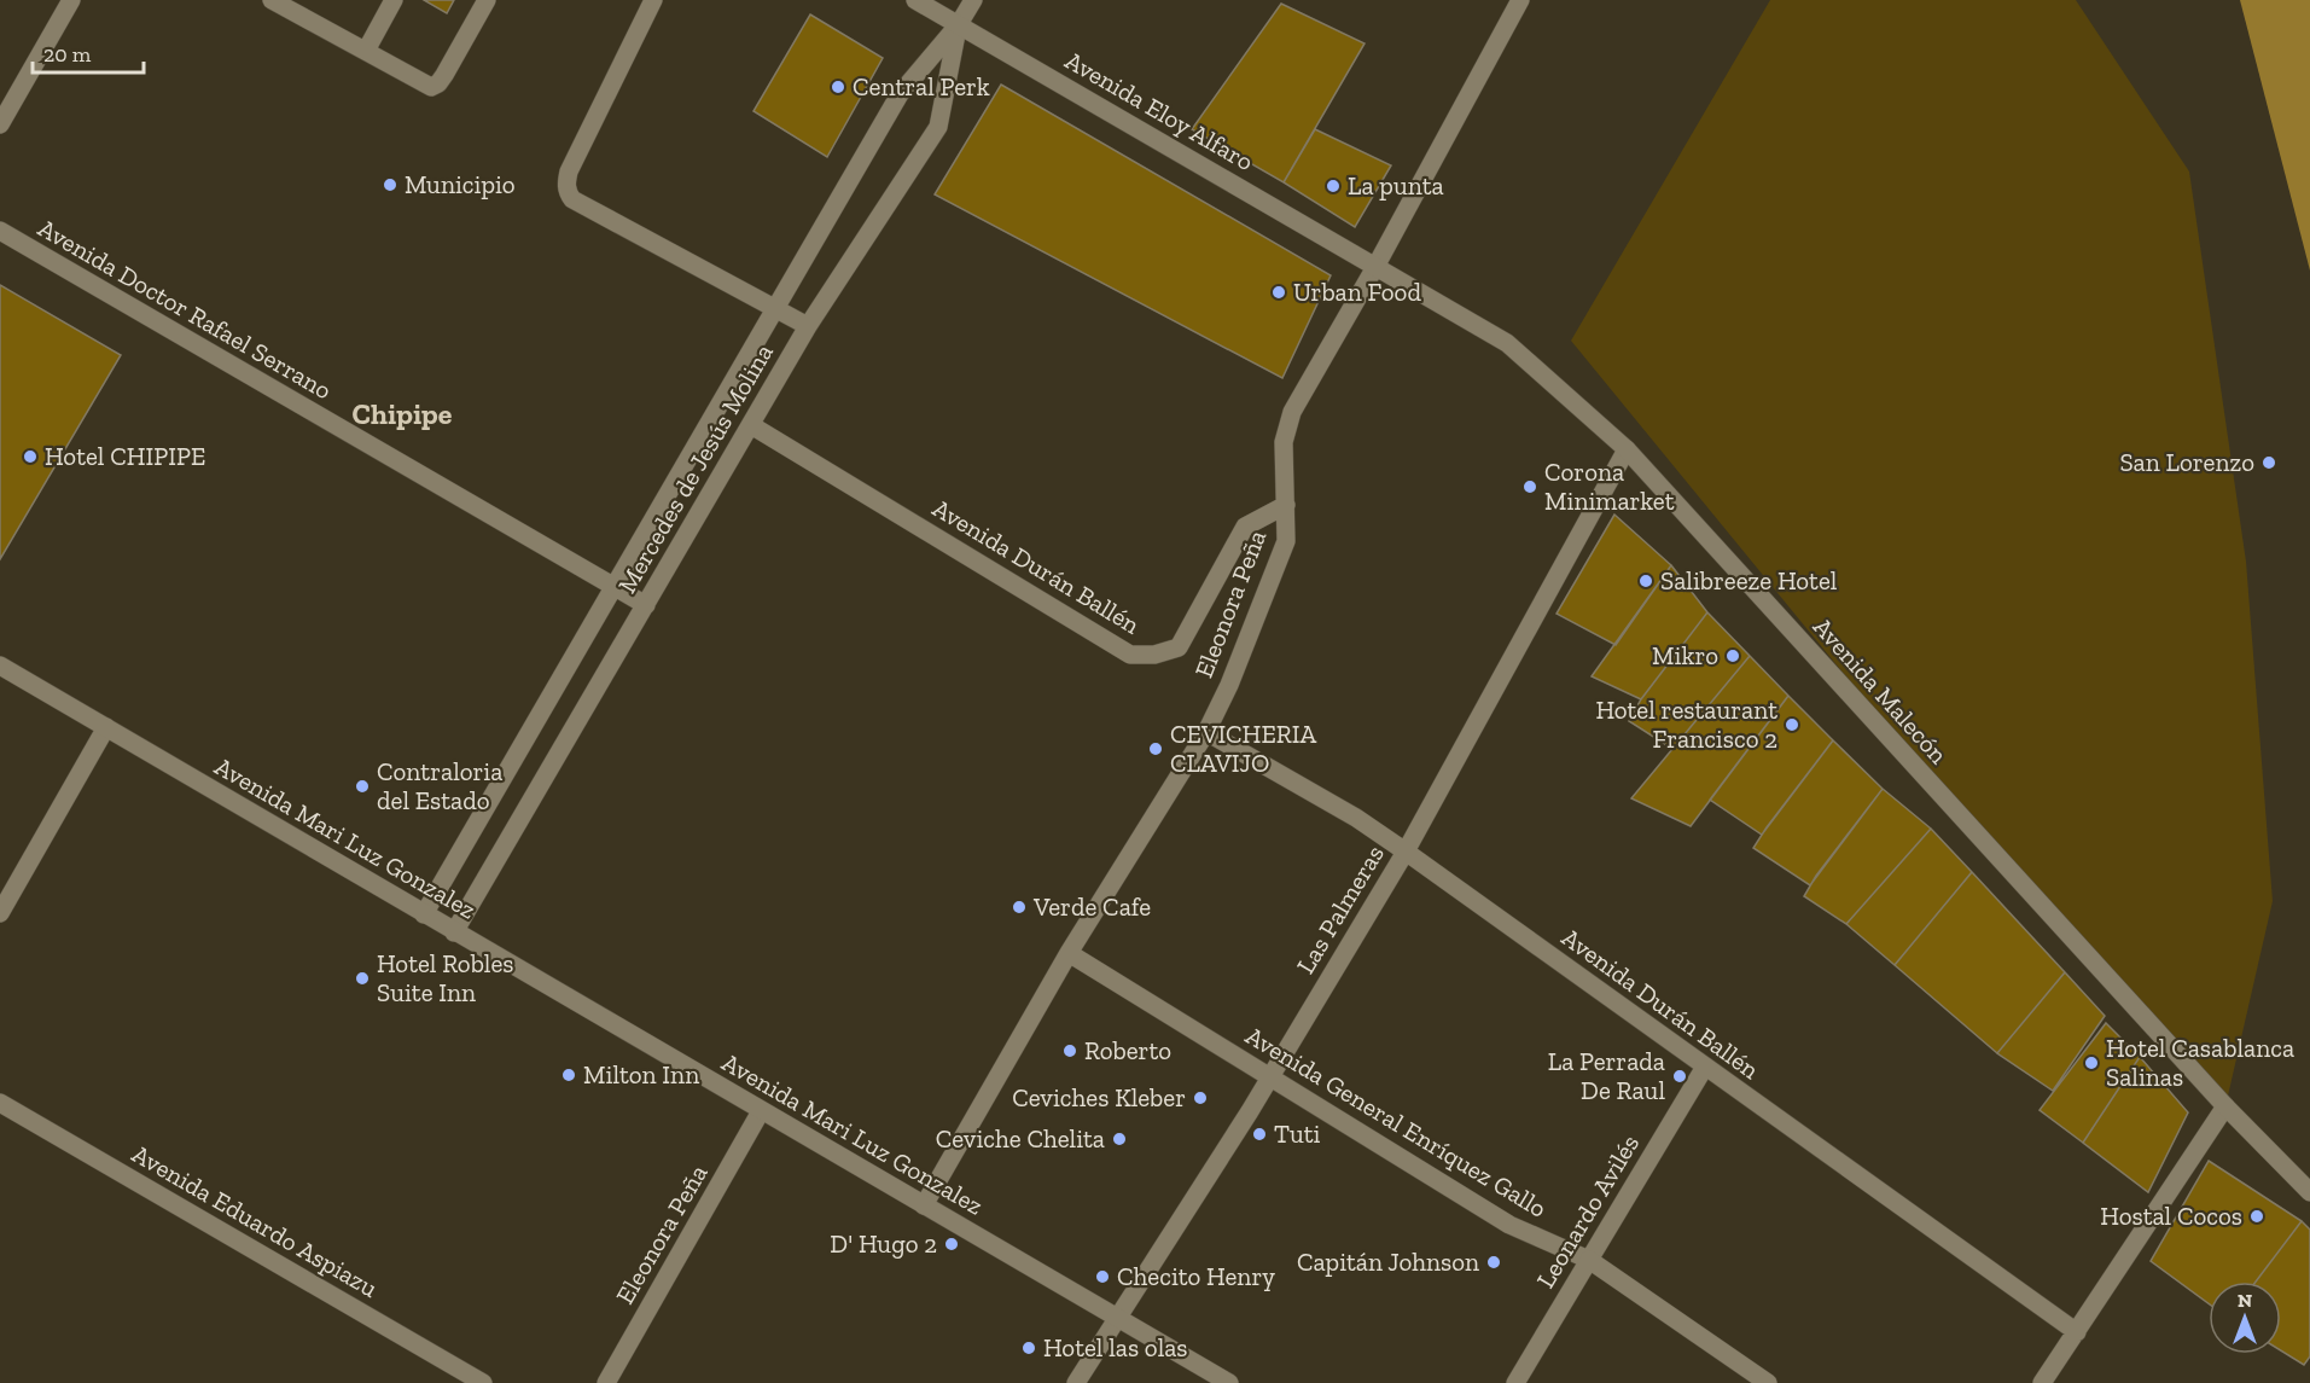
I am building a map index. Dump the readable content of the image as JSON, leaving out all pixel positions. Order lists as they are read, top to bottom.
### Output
{
  "streets": {
    "street": [
      "Avenida Eloy Alfaro",
      "Avenida Doctor Rafael Serrano",
      "Mercedes de Jesús Molina",
      "Avenida Durán Ballén",
      "Eleonora Peña",
      "Avenida Malecón",
      "Avenida Mari Luz Gonzalez",
      "Las Palmeras",
      "Avenida General Enríquez Gallo",
      "Leonardo Avilés",
      "Avenida Eduardo Aspiazu"
    ]
  },
  "crossings": [
    ["Avenida Eloy Alfaro", "Mercedes de Jesús Molina"],
    ["Avenida Eloy Alfaro", "Eleonora Peña"],
    ["Avenida Eloy Alfaro", "Avenida Malecón"],
    ["Avenida Doctor Rafael Serrano", "Mercedes de Jesús Molina"],
    ["Mercedes de Jesús Molina", "Avenida Durán Ballén"],
    ["Mercedes de Jesús Molina", "Avenida Mari Luz Gonzalez"],
    ["Avenida Durán Ballén", "Eleonora Peña"],
    ["Avenida Durán Ballén", "Las Palmeras"],
    ["Avenida Durán Ballén", "Leonardo Avilés"],
    ["Eleonora Peña", "Avenida Malecón"],
    ["Eleonora Peña", "Avenida Mari Luz Gonzalez"],
    ["Eleonora Peña", "Avenida General Enríquez Gallo"],
    ["Avenida Malecón", "Las Palmeras"],
    ["Avenida Mari Luz Gonzalez", "Las Palmeras"],
    ["Las Palmeras", "Avenida General Enríquez Gallo"],
    ["Avenida General Enríquez Gallo", "Leonardo Avilés"]
  ],
  "districts": ["Chipipe"],
  "places": [
    "Central Perk",
    "Municipio",
    "La punta",
    "Urban Food",
    "Hotel CHIPIPE",
    "San Lorenzo",
    "Corona Minimarket",
    "Salibreeze Hotel",
    "Mikro",
    "Hotel restaurant Francisco 2",
    "CEVICHERIA CLAVIJO",
    "Contraloria del Estado",
    "Verde Cafe",
    "Hotel Robles Suite Inn",
    "Roberto",
    "Hotel Casablanca Salinas",
    "Milton Inn",
    "La Perrada De Raul",
    "Ceviches Kleber",
    "Tuti",
    "Ceviche Chelita",
    "Hostal Cocos",
    "D' Hugo 2",
    "Capitán Johnson",
    "Checito Henry",
    "Hotel las olas"
  ],
  "scale_bar": "20 m",
  "north": "top"
}
